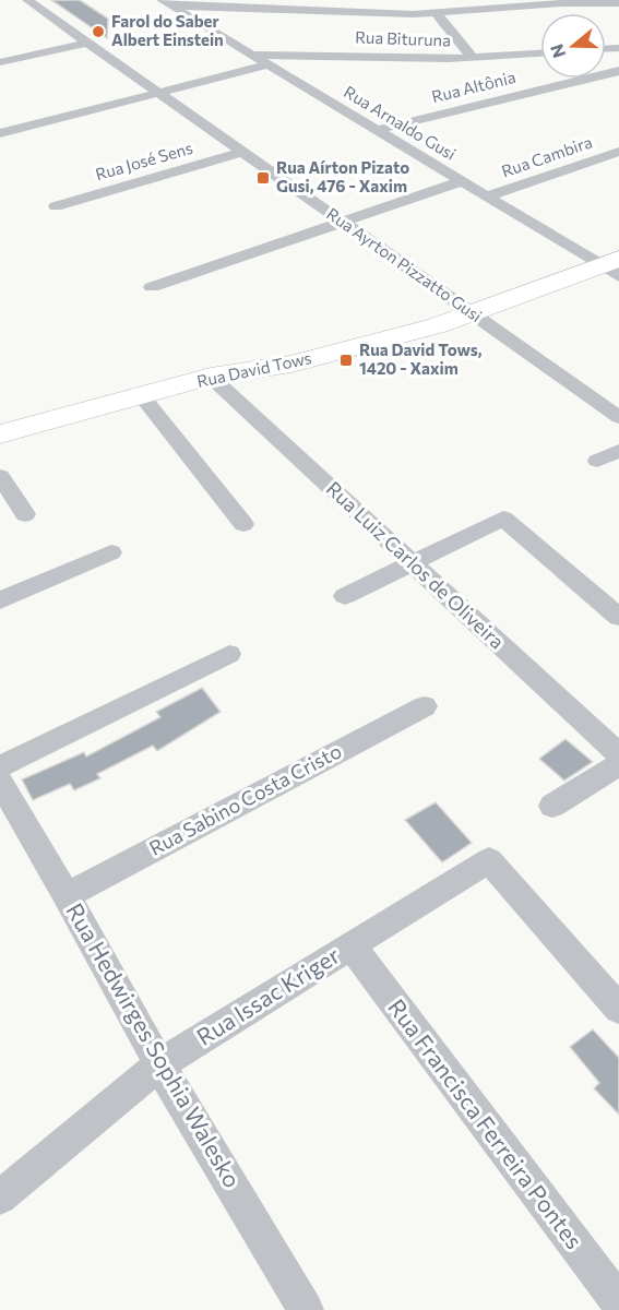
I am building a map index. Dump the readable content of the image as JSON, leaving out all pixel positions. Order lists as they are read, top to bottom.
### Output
{
  "streets": {
    "street": [
      "Rua Bituruna",
      "Rua Altônia",
      "Rua Arnaldo Gusi",
      "Rua Cambira",
      "Rua José Sens",
      "Rua Ayrton Pizzatto Gusi",
      "Rua David Tows",
      "Rua Luiz Carlos de Oliveira",
      "Rua Sabino Costa Cristo",
      "Rua Issac Kriger",
      "Rua Hedwirges Sophia Walesko",
      "Rua Francisca Ferreira Pontes"
    ]
  },
  "crossings": [
    ["Rua Bituruna", "Rua Arnaldo Gusi"],
    ["Rua Altônia", "Rua Arnaldo Gusi"],
    ["Rua Arnaldo Gusi", "Rua Cambira"],
    ["Rua Arnaldo Gusi", "Rua David Tows"],
    ["Rua José Sens", "Rua Ayrton Pizzatto Gusi"],
    ["Rua Ayrton Pizzatto Gusi", "Rua David Tows"],
    ["Rua David Tows", "Rua Luiz Carlos de Oliveira"],
    ["Rua Sabino Costa Cristo", "Rua Hedwirges Sophia Walesko"],
    ["Rua Issac Kriger", "Rua Hedwirges Sophia Walesko"],
    ["Rua Issac Kriger", "Rua Francisca Ferreira Pontes"]
  ],
  "places": {
    "other": ["Farol do Saber Albert Einstein"],
    "transit": ["Rua Aírton Pizato Gusi, 476 - Xaxim", "Rua David Tows, 1420 - Xaxim"]
  },
  "north": "left"
}
